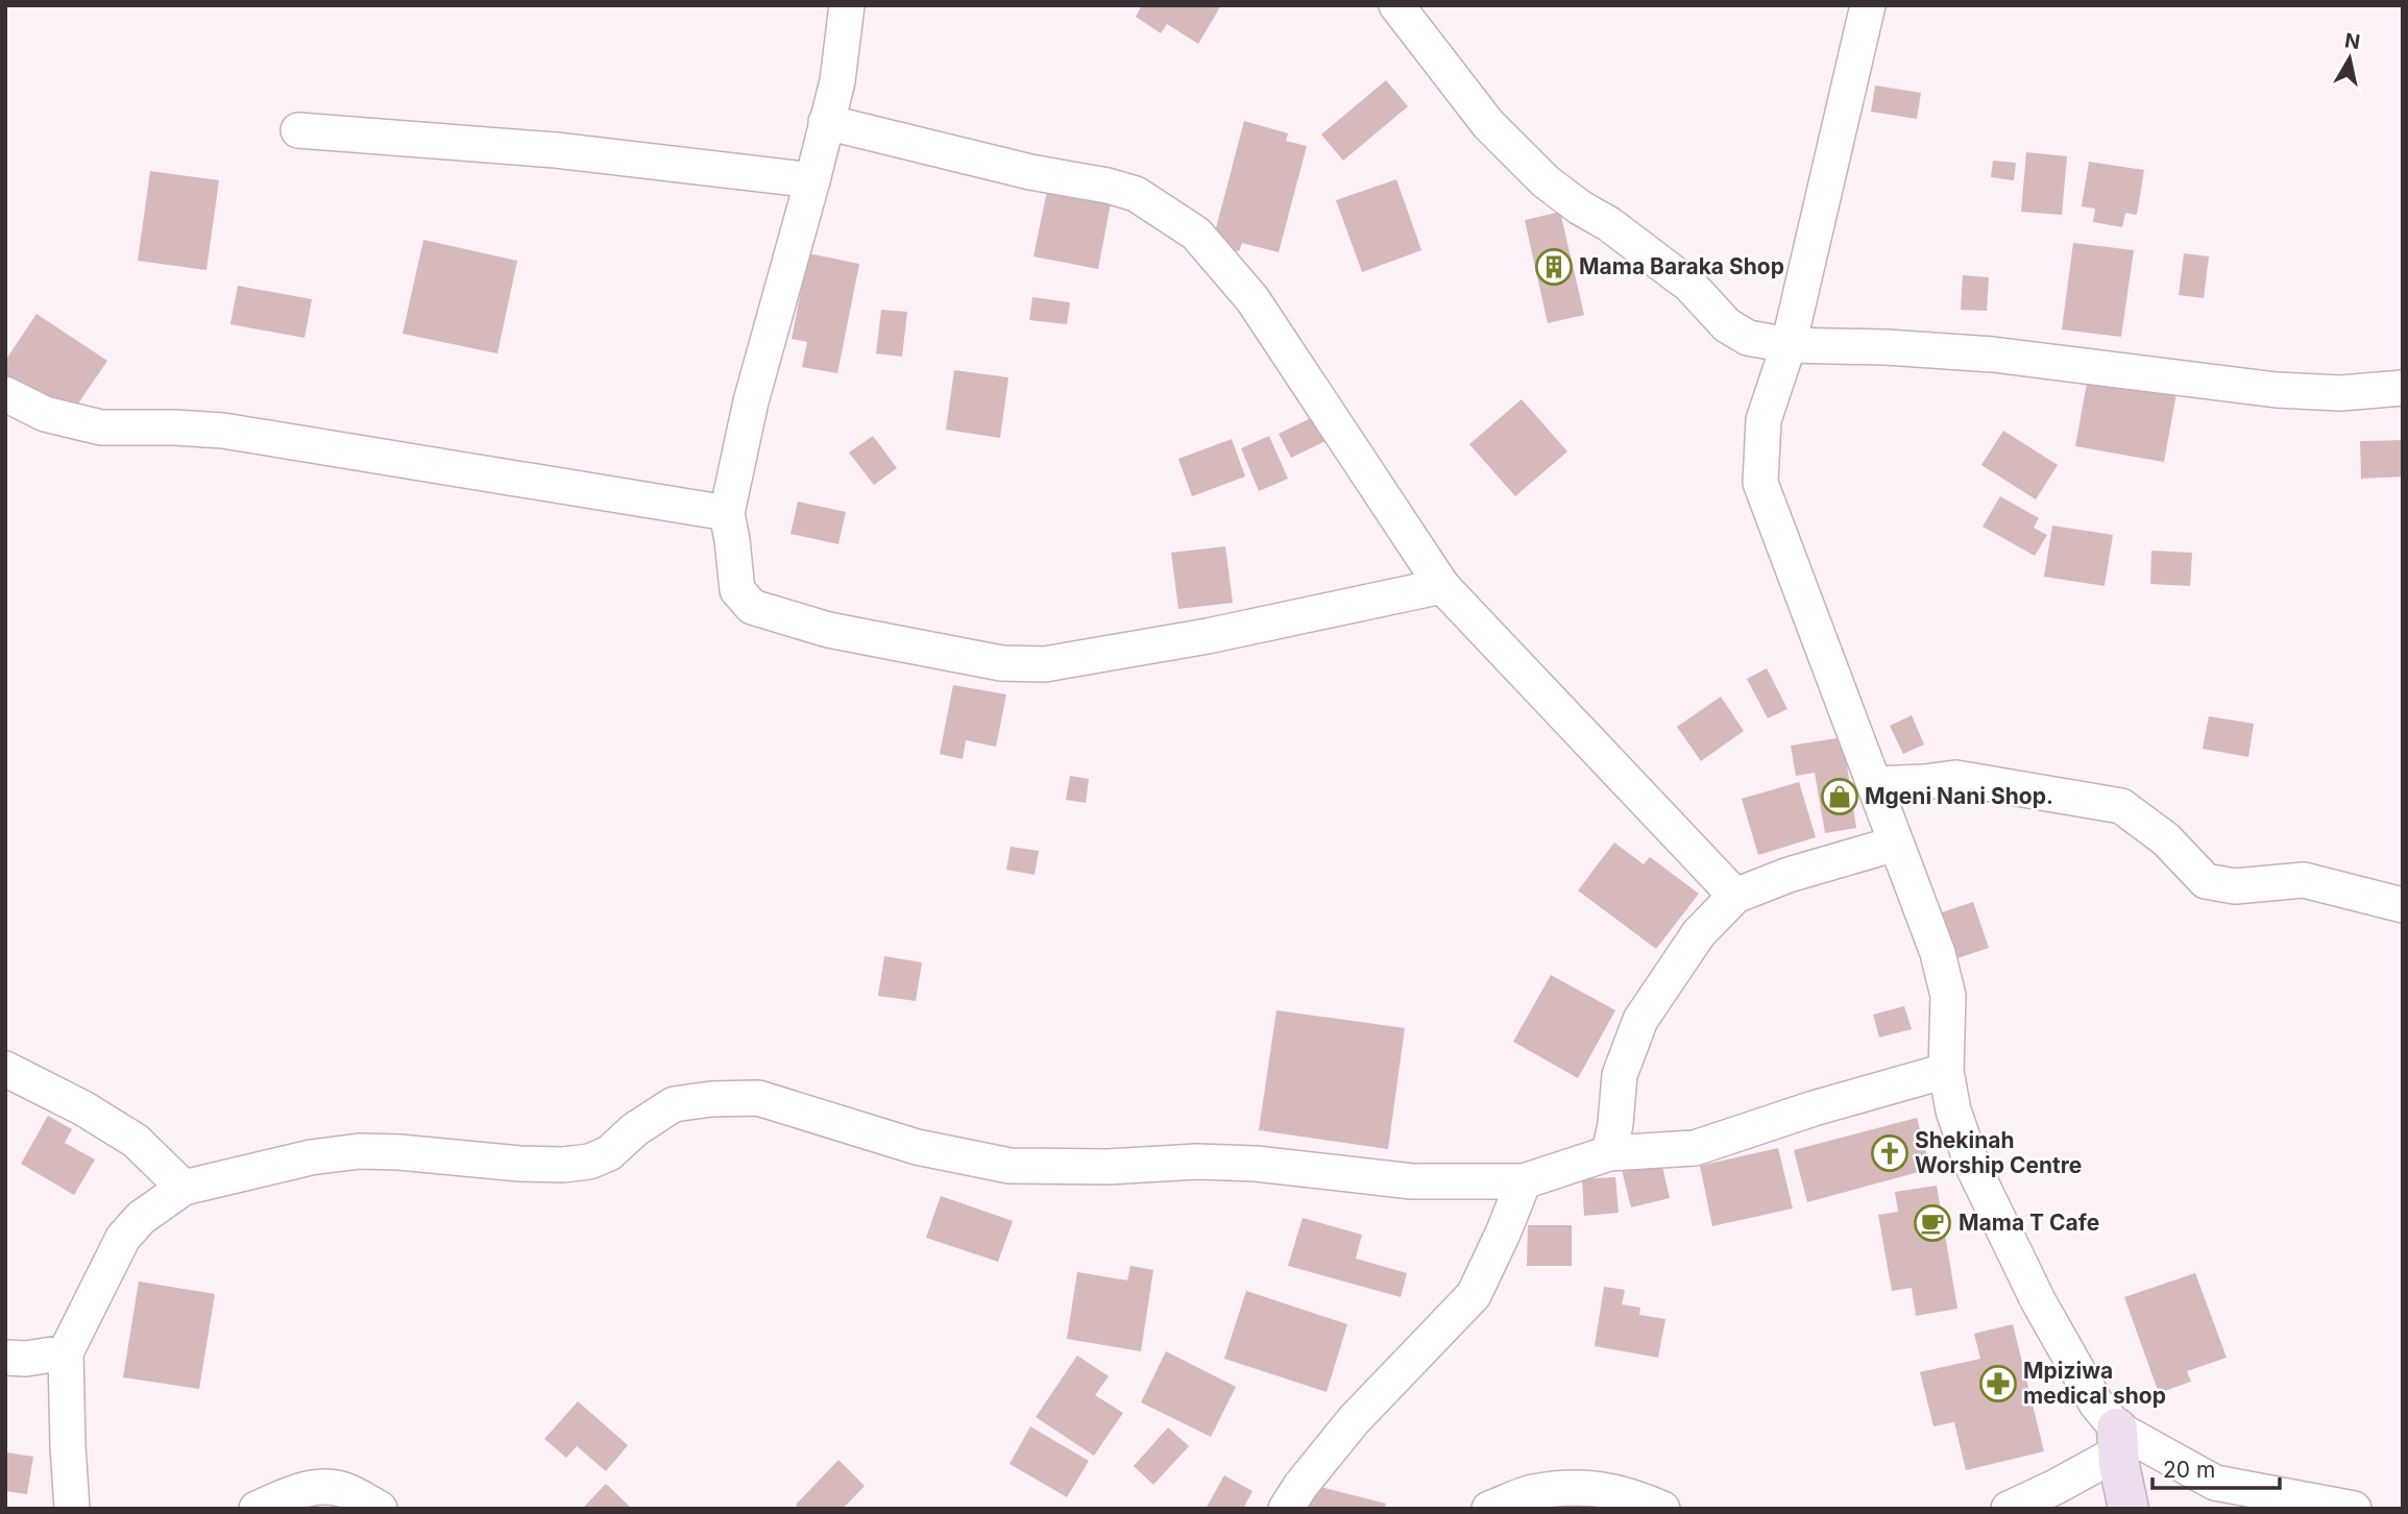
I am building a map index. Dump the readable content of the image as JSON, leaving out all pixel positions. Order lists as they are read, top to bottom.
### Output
{
  "places": {
    "building": ["Mama Baraka Shop"],
    "shop": ["Mgeni Nani Shop."],
    "church": ["Shekinah Worship Centre"],
    "cafe": ["Mama T Cafe"],
    "pharmacy": ["Mpiziwa medical shop"]
  },
  "scale_bar": "20 m",
  "north": "top"
}
